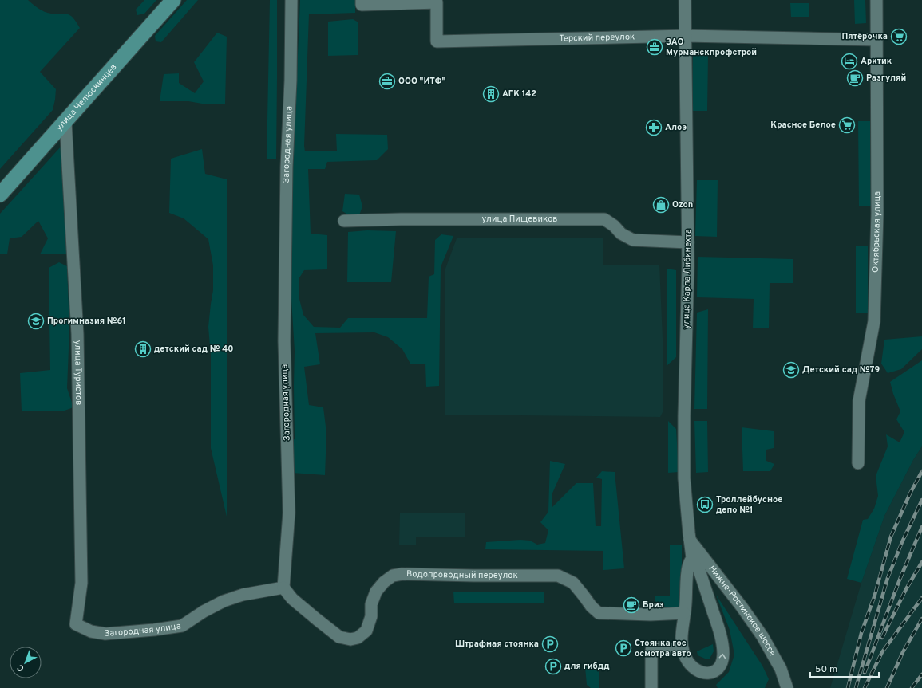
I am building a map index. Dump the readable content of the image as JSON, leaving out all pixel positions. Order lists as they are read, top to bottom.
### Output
{
  "streets": {
    "main road": ["улица Челюскинцев"],
    "street": [
      "Терский переулок",
      "Загородная улица",
      "улица Пищевиков",
      "Октябрьская улица",
      "улица Карла Либкнехта",
      "улица Туристов",
      "Водопроводный переулок",
      "Нижне-Ростинское шоссе"
    ]
  },
  "crossings": [
    ["Терский переулок", "Октябрьская улица"],
    ["Терский переулок", "улица Карла Либкнехта"],
    ["улица Челюскинцев", "улица Туристов"],
    ["Загородная улица", "улица Туристов"],
    ["Загородная улица", "Водопроводный переулок"],
    ["улица Пищевиков", "улица Карла Либкнехта"],
    ["улица Карла Либкнехта", "Водопроводный переулок"],
    ["улица Карла Либкнехта", "Нижне-Ростинское шоссе"]
  ],
  "places": {
    "supermarket": ["Пятёрочка", "Красное Белое"],
    "office": ["ЗАО Мурманскпрофстрой", "ООО \"ИТФ\""],
    "hotel": ["Арктик"],
    "cafe": ["Разгуляй", "Бриз"],
    "building": ["АГК 142", "детский сад № 40"],
    "pharmacy": ["Алоэ"],
    "shop": ["Ozon"],
    "school or university": ["Прогимназия №61", "Детский сад №79"],
    "bus stop": ["Троллейбусное депо №1"],
    "parking": ["Штрафная стоянка", "Стоянка гос осмотра авто", "для гибдд"]
  },
  "scale_bar": "50 m",
  "north": "bottom left"
}
